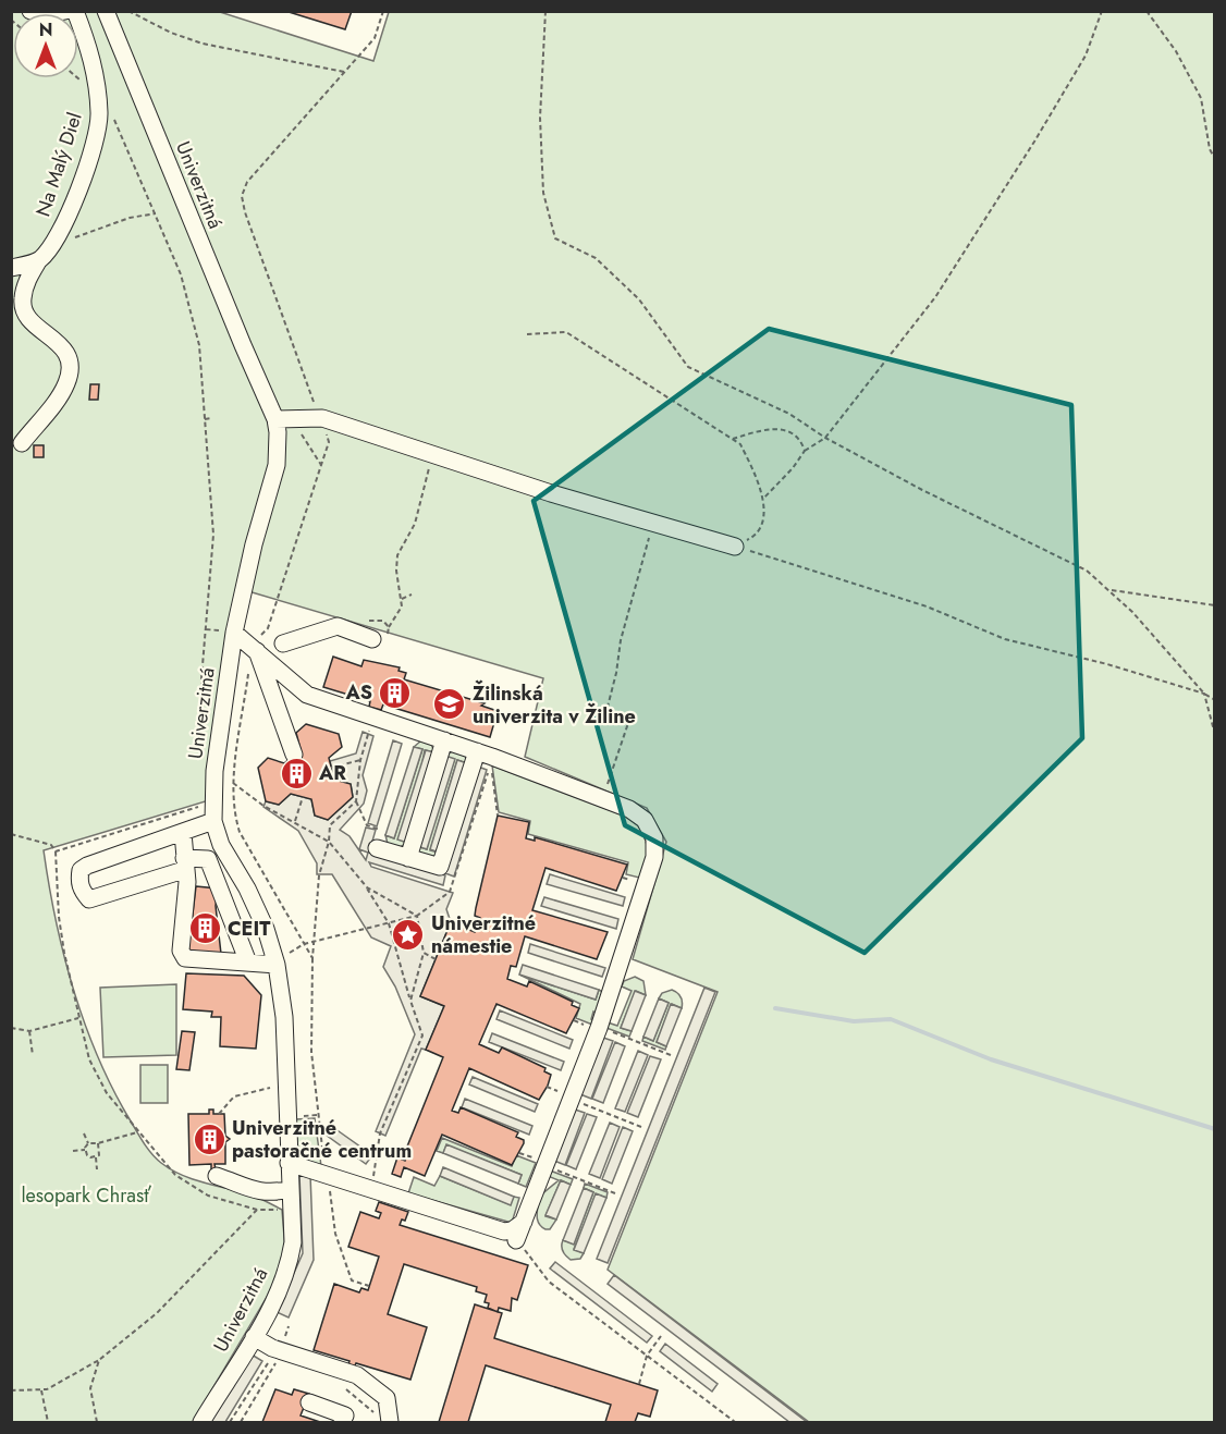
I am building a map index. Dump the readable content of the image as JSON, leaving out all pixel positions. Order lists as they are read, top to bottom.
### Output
{
  "streets": {
    "street": ["Na Malý Diel", "Univerzitná"]
  },
  "parks": ["lesopark Chrasť"],
  "places": {
    "building": [
      "AS",
      "AR",
      "CEIT",
      "Univerzitné pastoračné centrum"
    ],
    "school or university": ["Žilinská univerzita v Žiline"],
    "place": ["Univerzitné námestie"]
  },
  "north": "top"
}
